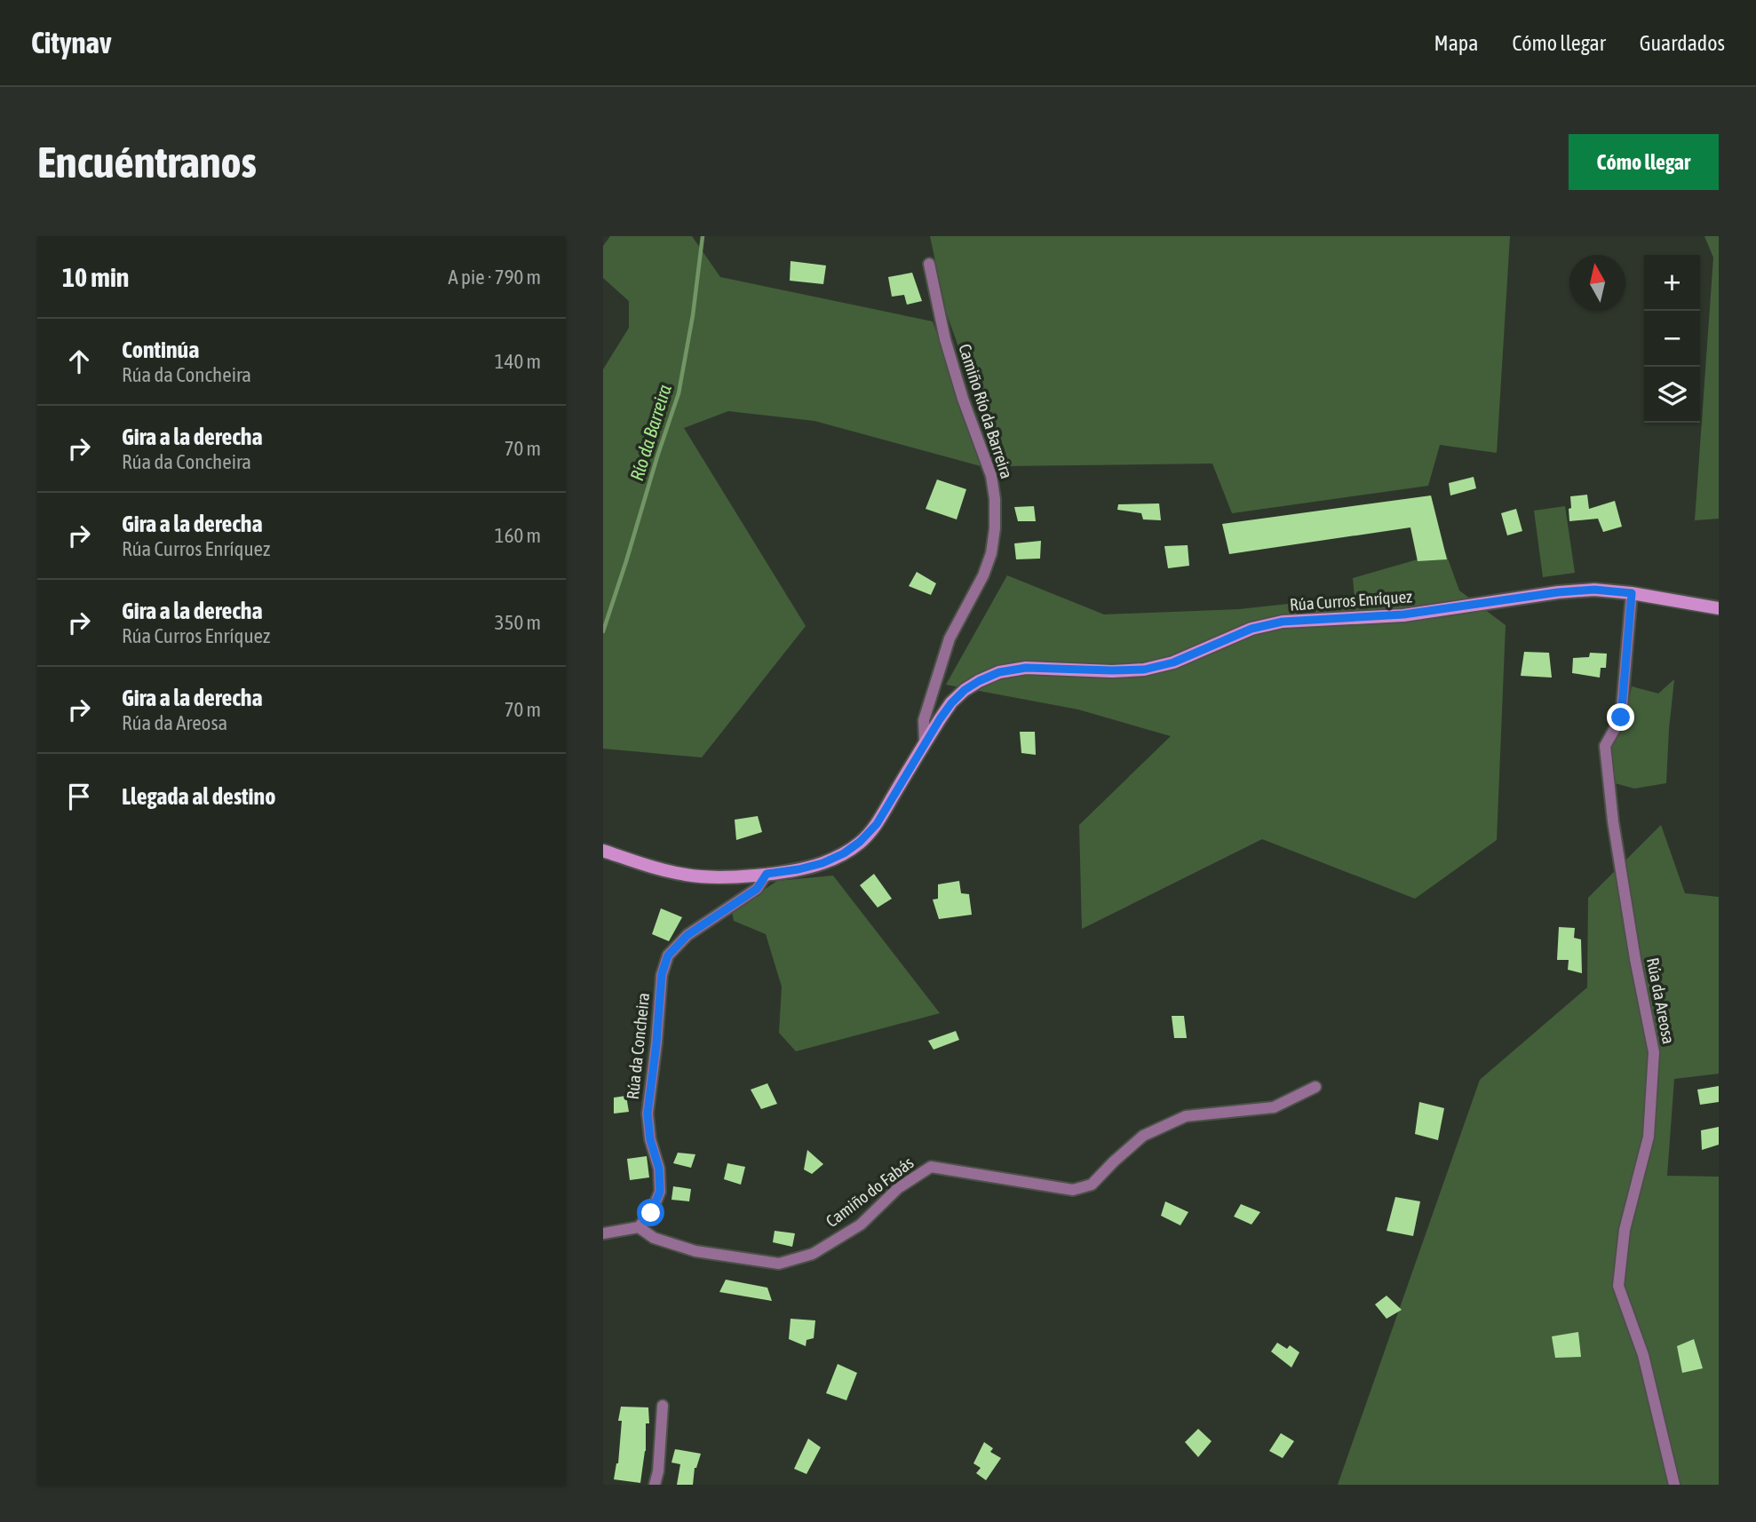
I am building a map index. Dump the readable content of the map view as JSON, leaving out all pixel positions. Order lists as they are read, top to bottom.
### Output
{
  "streets": {
    "street": [
      "Camiño Río da Barreira",
      "Rúa Curros Enríquez",
      "Rúa da Areosa",
      "Rúa da Concheira",
      "Camiño do Fabás"
    ]
  },
  "crossings": [
    ["Camiño Río da Barreira", "Rúa Curros Enríquez"],
    ["Rúa Curros Enríquez", "Rúa da Areosa"],
    ["Rúa Curros Enríquez", "Rúa da Concheira"],
    ["Rúa da Concheira", "Camiño do Fabás"]
  ],
  "water": ["Río da Barreira"],
  "north": "top",
  "page": {
    "header": "Citynav",
    "nav": ["Mapa", "Cómo llegar", "Guardados"],
    "buttons": "Cómo llegar",
    "title": "Encuéntranos",
    "heading": ["10 min", "A pie · 790 m"],
    "map_buttons": ["+", "−"],
    "list": [
      ["Continúa", "Rúa da Concheira", "140 m"],
      ["Gira a la derecha", "Rúa da Concheira", "70 m"],
      ["Gira a la derecha", "Rúa Curros Enríquez", "160 m"],
      ["Gira a la derecha", "Rúa Curros Enríquez", "350 m"],
      ["Gira a la derecha", "Rúa da Areosa", "70 m"],
      "Llegada al destino"
    ]
  }
}
